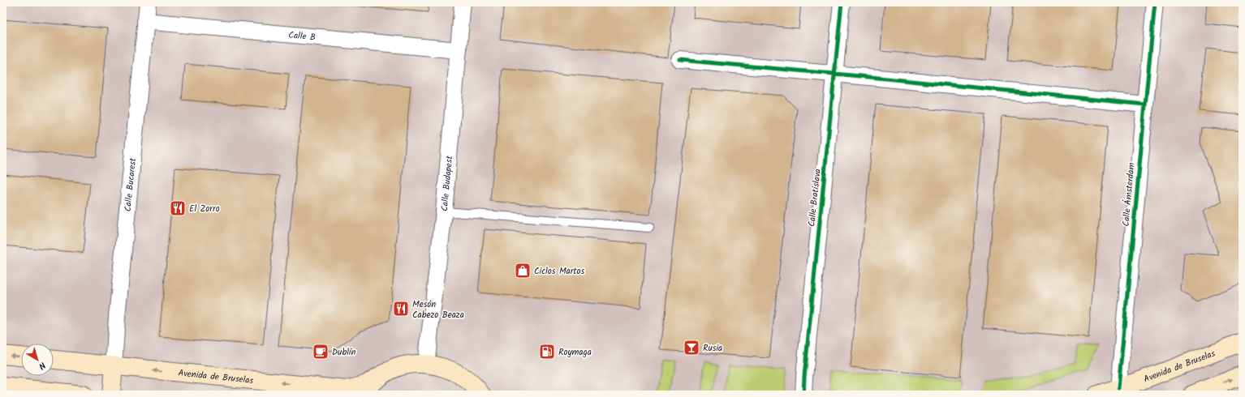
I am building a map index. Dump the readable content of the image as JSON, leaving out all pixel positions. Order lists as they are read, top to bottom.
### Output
{
  "streets": {
    "main road": ["Avenida de Bruselas"],
    "street": [
      "Calle B",
      "Calle Bucarest",
      "Calle Budapest",
      "Calle Ámsterdam",
      "Calle Bratislava"
    ]
  },
  "crossings": [
    ["Calle B", "Calle Bucarest"],
    ["Calle B", "Calle Budapest"],
    ["Calle Bucarest", "Avenida de Bruselas"],
    ["Calle Ámsterdam", "Avenida de Bruselas"]
  ],
  "one_way": ["Avenida de Bruselas"],
  "places": {
    "restaurant": ["El Zorro", "Mesón Cabezo Beaza"],
    "shop": ["Ciclos Martos"],
    "bar": ["Rusia"],
    "cafe": ["Dublín"],
    "fuel station": ["Roymaga"]
  },
  "north": "bottom right"
}
